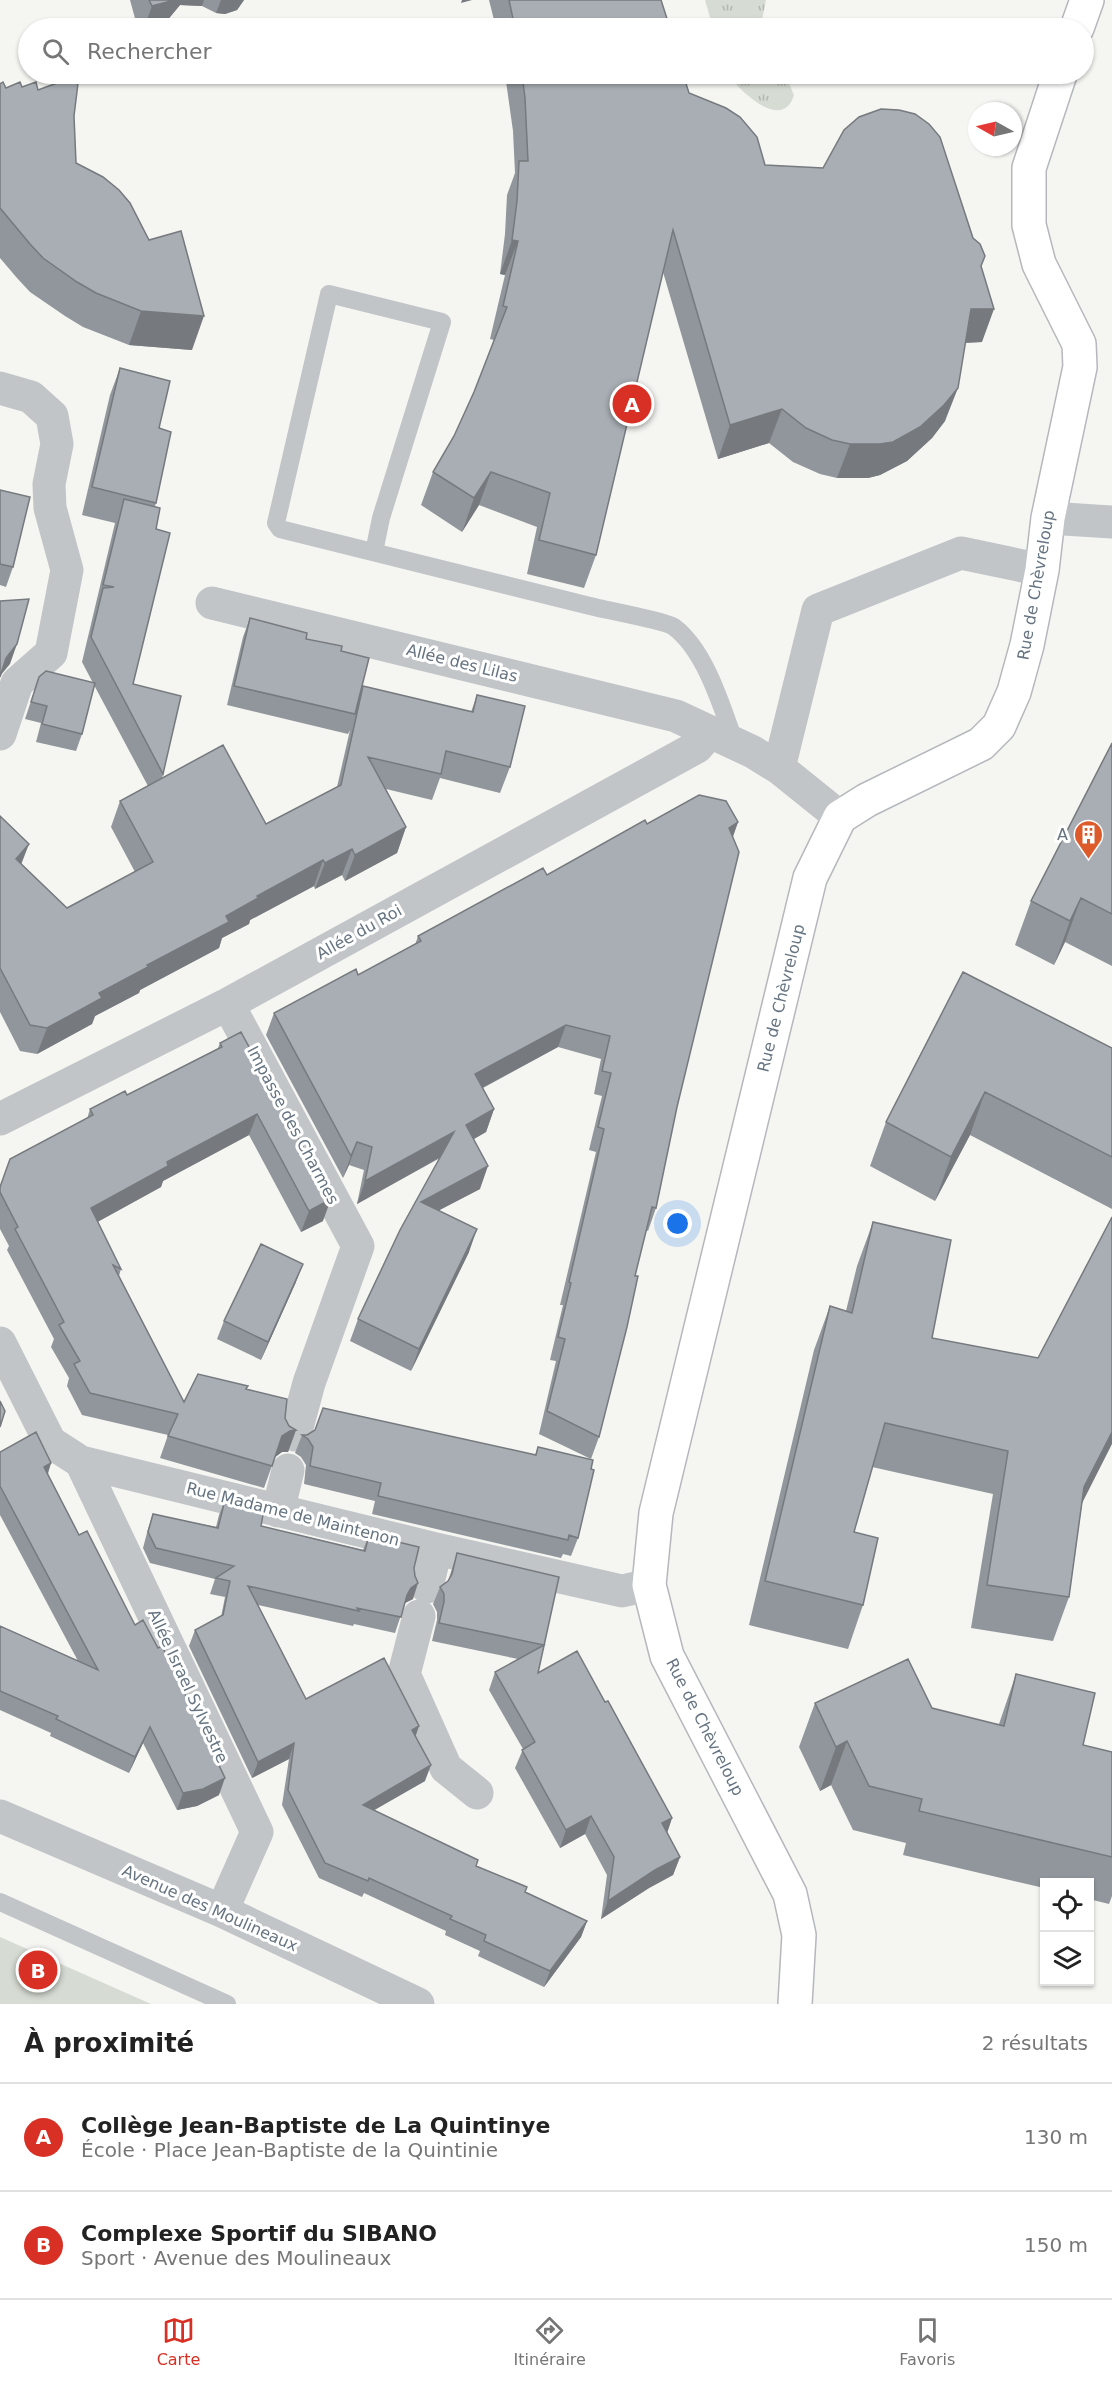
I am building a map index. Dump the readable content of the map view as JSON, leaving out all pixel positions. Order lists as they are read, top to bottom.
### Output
{
  "streets": {
    "street": [
      "Rue de Chèvreloup",
      "Allée des Lilas",
      "Allée du Roi",
      "Impasse des Charmes",
      "Rue Madame de Maintenon",
      "Allée Israel Sylvestre",
      "Avenue des Moulineaux"
    ]
  },
  "crossings": [
    ["Rue de Chèvreloup", "Allée des Lilas"],
    ["Rue de Chèvreloup", "Rue Madame de Maintenon"],
    ["Allée des Lilas", "Allée du Roi"],
    ["Allée du Roi", "Impasse des Charmes"],
    ["Rue Madame de Maintenon", "Allée Israel Sylvestre"],
    ["Allée Israel Sylvestre", "Avenue des Moulineaux"]
  ],
  "places": {
    "building": ["A"]
  },
  "north": "left",
  "page": {
    "search": "Rechercher",
    "pins": ["A", "B"],
    "heading": ["À proximité", "2 résultats"],
    "list": [
      {
        "mark": "A",
        "name": "Collège Jean-Baptiste de La Quintinye",
        "note": "École · Place Jean-Baptiste de la Quintinie",
        "value": "130 m"
      },
      {
        "mark": "B",
        "name": "Complexe Sportif du SIBANO",
        "note": "Sport · Avenue des Moulineaux",
        "value": "150 m"
      }
    ],
    "nav": ["Carte", "Itinéraire", "Favoris"]
  }
}
